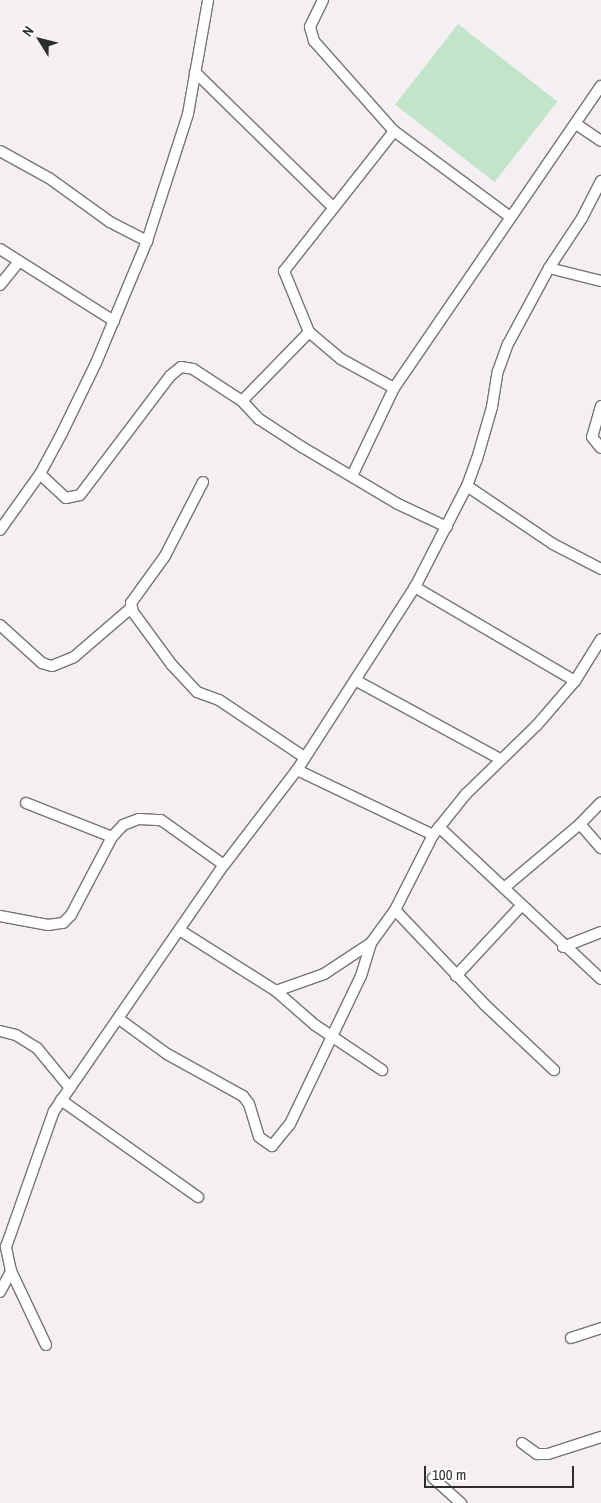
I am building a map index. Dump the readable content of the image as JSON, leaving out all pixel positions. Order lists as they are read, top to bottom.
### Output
{
  "scale_bar": "100 m",
  "north": "top left"
}
